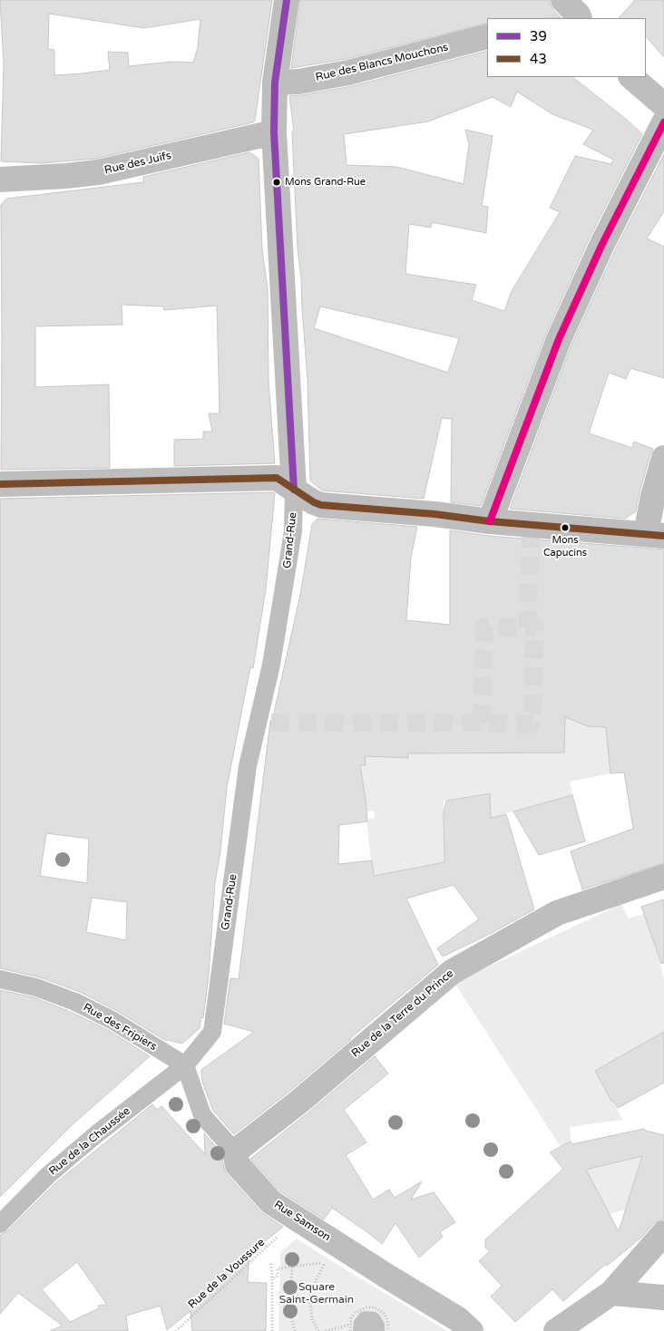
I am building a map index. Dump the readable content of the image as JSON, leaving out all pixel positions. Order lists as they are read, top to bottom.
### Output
{
  "streets": {
    "street": [
      "Rue des Blancs Mouchons",
      "Rue des Juifs",
      "Grand-Rue",
      "Rue de la Terre du Prince",
      "Rue des Fripiers",
      "Rue de la Chaussée",
      "Rue Samson"
    ],
    "path": ["Rue de la Voussure"]
  },
  "crossings": [
    ["Rue des Blancs Mouchons", "Grand-Rue"],
    ["Rue des Juifs", "Grand-Rue"],
    ["Grand-Rue", "Rue des Fripiers"],
    ["Grand-Rue", "Rue de la Chaussée"],
    ["Grand-Rue", "Rue Samson"],
    ["Rue de la Terre du Prince", "Rue Samson"],
    ["Rue des Fripiers", "Rue de la Chaussée"],
    ["Rue des Fripiers", "Rue Samson"],
    ["Rue de la Chaussée", "Rue Samson"]
  ],
  "parks": ["Square Saint-Germain"],
  "places": ["Mons Grand-Rue", "Mons Capucins"],
  "lines": ["transit line 39", "transit line 43"],
  "legend": ["39", "43"]
}
